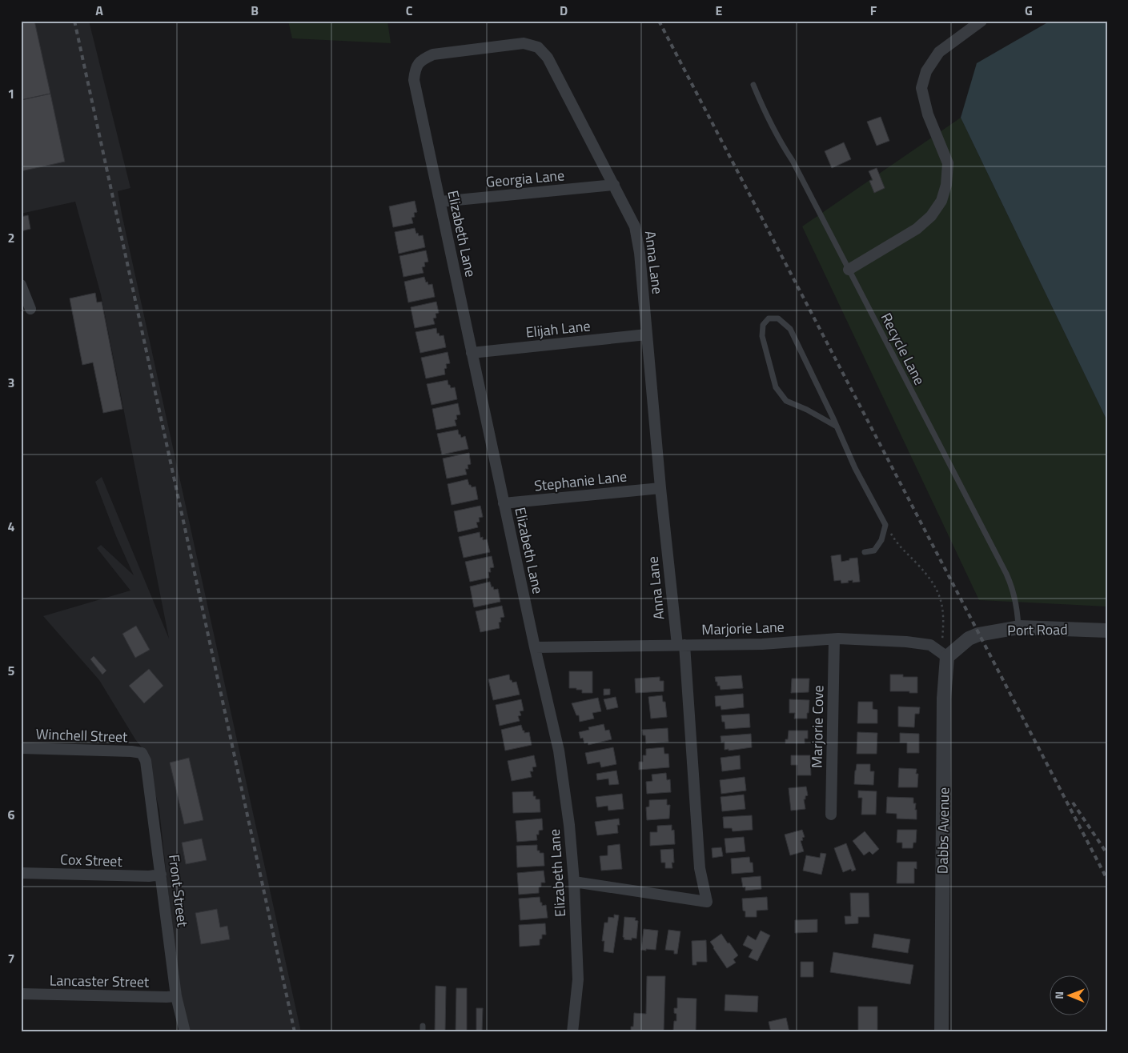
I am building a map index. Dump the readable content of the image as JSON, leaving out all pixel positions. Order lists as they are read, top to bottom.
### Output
{
  "streets": {
    "street": [
      "Georgia Lane",
      "Elizabeth Lane",
      "Anna Lane",
      "Elijah Lane",
      "Stephanie Lane",
      "Marjorie Lane",
      "Port Road",
      "Marjorie Cove",
      "Winchell Street",
      "Dabbs Avenue",
      "Cox Street",
      "Front Street",
      "Lancaster Street"
    ],
    "lane": ["Recycle Lane"]
  },
  "crossings": [
    ["Georgia Lane", "Elizabeth Lane"],
    ["Georgia Lane", "Anna Lane"],
    ["Elizabeth Lane", "Anna Lane"],
    ["Elizabeth Lane", "Elijah Lane"],
    ["Elizabeth Lane", "Stephanie Lane"],
    ["Elizabeth Lane", "Marjorie Lane"],
    ["Anna Lane", "Elijah Lane"],
    ["Anna Lane", "Stephanie Lane"],
    ["Anna Lane", "Marjorie Lane"],
    ["Recycle Lane", "Port Road"],
    ["Marjorie Lane", "Port Road"],
    ["Marjorie Lane", "Marjorie Cove"],
    ["Marjorie Lane", "Dabbs Avenue"],
    ["Port Road", "Dabbs Avenue"],
    ["Winchell Street", "Front Street"],
    ["Cox Street", "Front Street"],
    ["Front Street", "Lancaster Street"]
  ],
  "north": "left",
  "grid": {
    "columns": [
      "A",
      "B",
      "C",
      "D",
      "E",
      "F",
      "G"
    ],
    "rows": [
      "1",
      "2",
      "3",
      "4",
      "5",
      "6",
      "7"
    ]
  }
}
